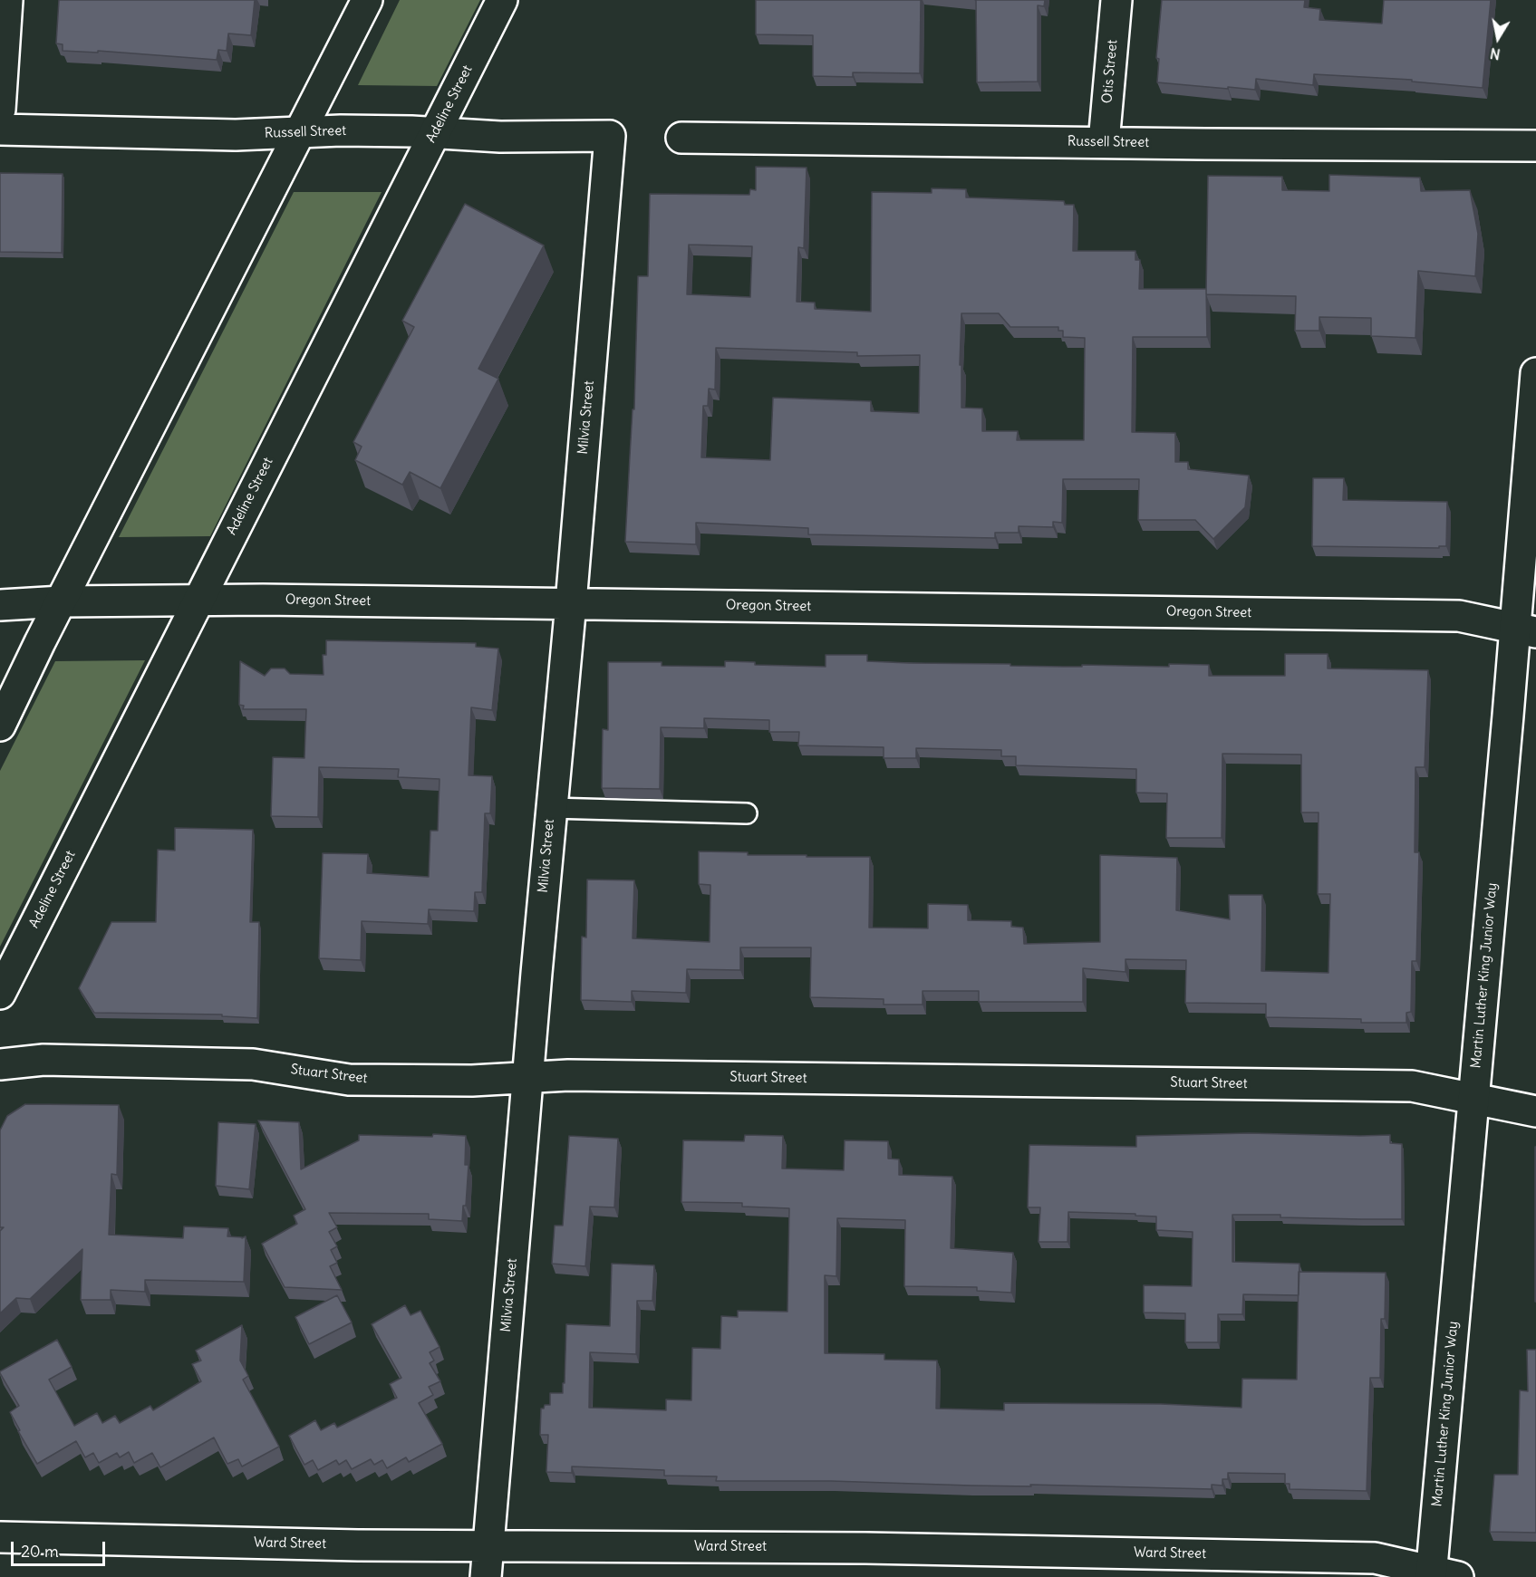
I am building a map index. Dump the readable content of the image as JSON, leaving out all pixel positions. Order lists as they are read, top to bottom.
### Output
{
  "streets": {
    "street": [
      "Otis Street",
      "Adeline Street",
      "Russell Street",
      "Milvia Street",
      "Oregon Street",
      "Martin Luther King Junior Way",
      "Stuart Street",
      "Ward Street"
    ]
  },
  "crossings": [
    ["Otis Street", "Russell Street"],
    ["Adeline Street", "Russell Street"],
    ["Adeline Street", "Oregon Street"],
    ["Russell Street", "Milvia Street"],
    ["Milvia Street", "Oregon Street"],
    ["Milvia Street", "Stuart Street"],
    ["Milvia Street", "Ward Street"],
    ["Oregon Street", "Martin Luther King Junior Way"],
    ["Martin Luther King Junior Way", "Stuart Street"],
    ["Martin Luther King Junior Way", "Ward Street"]
  ],
  "scale_bar": "20 m",
  "north": "bottom"
}
